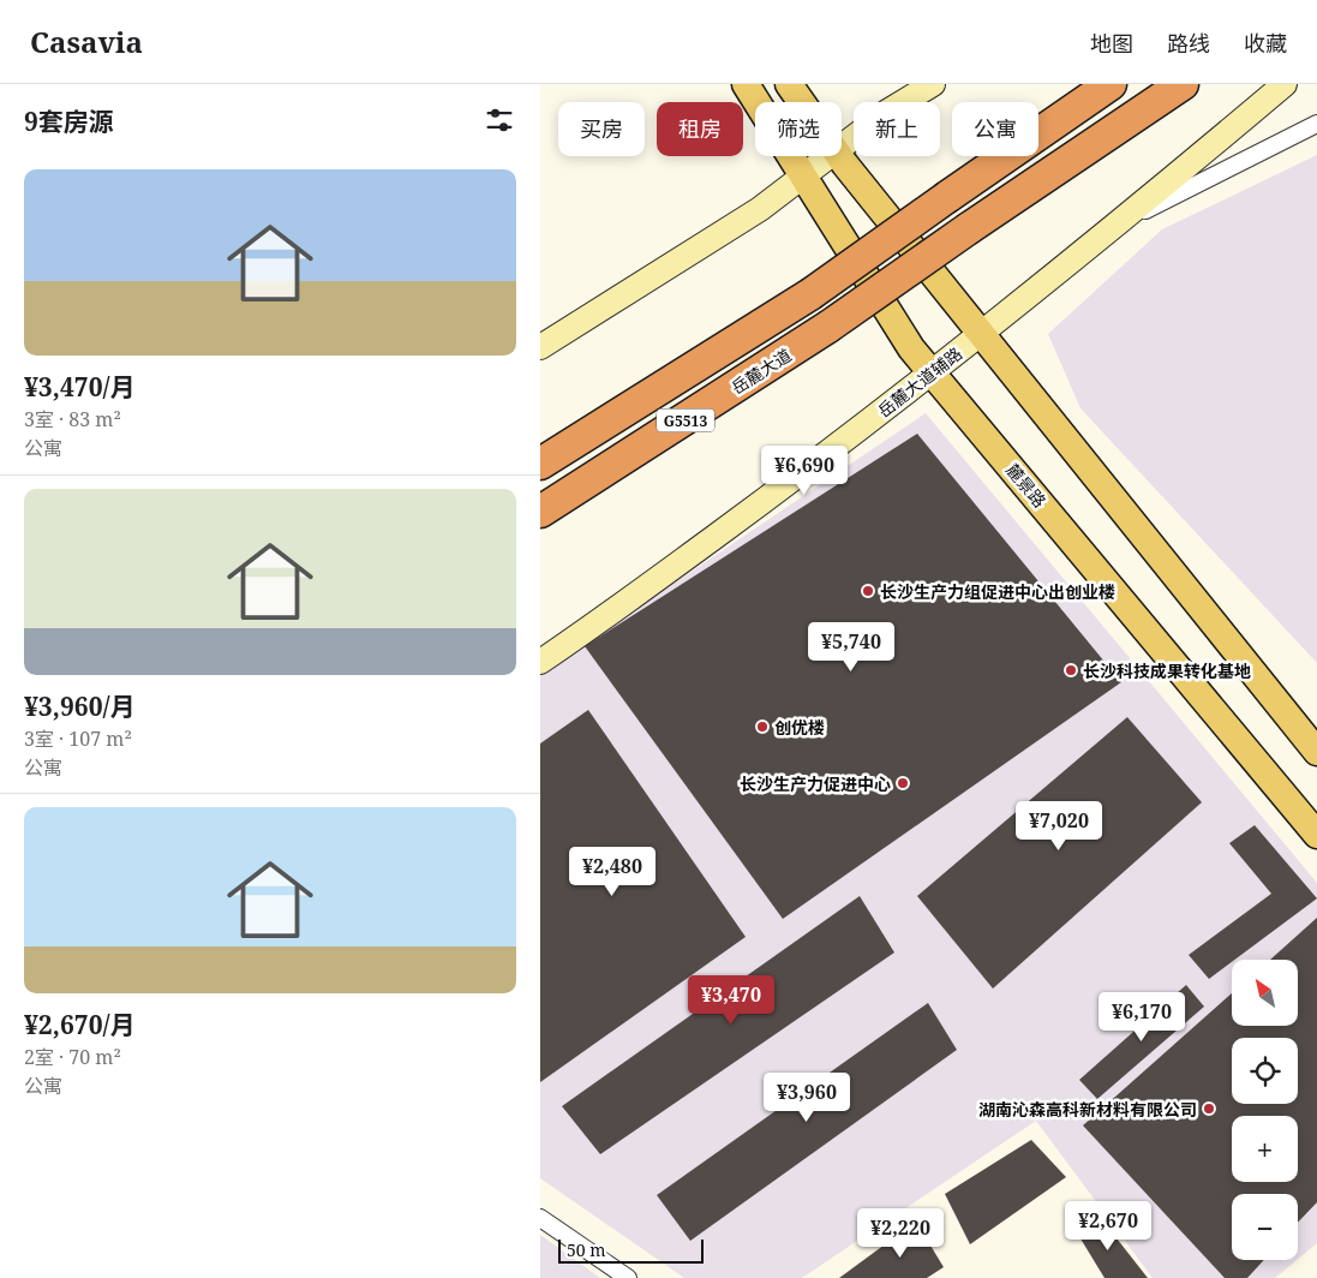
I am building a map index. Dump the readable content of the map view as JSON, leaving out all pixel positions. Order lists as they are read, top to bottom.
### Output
{
  "streets": {
    "highway": ["岳麓大道", "G5513"],
    "main road": ["岳麓大道辅路", "麓景路"]
  },
  "crossings": [
    ["岳麓大道辅路", "麓景路"]
  ],
  "places": [
    "长沙生产力组促进中心出创业楼",
    "长沙科技成果转化基地",
    "创优楼",
    "长沙生产力促进中心",
    "湖南沁森高科新材料有限公司"
  ],
  "scale_bar": "50 m",
  "north": "top left",
  "page": {
    "header": "Casavia",
    "nav": ["地图", "路线", "收藏"],
    "heading": "9套房源",
    "chip": [
      "买房",
      "租房",
      "筛选",
      "新上",
      "公寓"
    ],
    "list": [
      {
        "name": "¥3,470/月",
        "note": "3室 · 83 m² · 公寓"
      },
      {
        "name": "¥3,960/月",
        "note": "3室 · 107 m² · 公寓"
      },
      {
        "name": "¥2,670/月",
        "note": "2室 · 70 m² · 公寓"
      }
    ],
    "price": [
      "¥6,690",
      "¥5,740",
      "¥7,020",
      "¥2,480",
      "¥3,470",
      "¥6,170",
      "¥3,960",
      "¥2,670",
      "¥2,220"
    ],
    "map_buttons": ["+", "−"],
    "scale": "50 m"
  }
}
